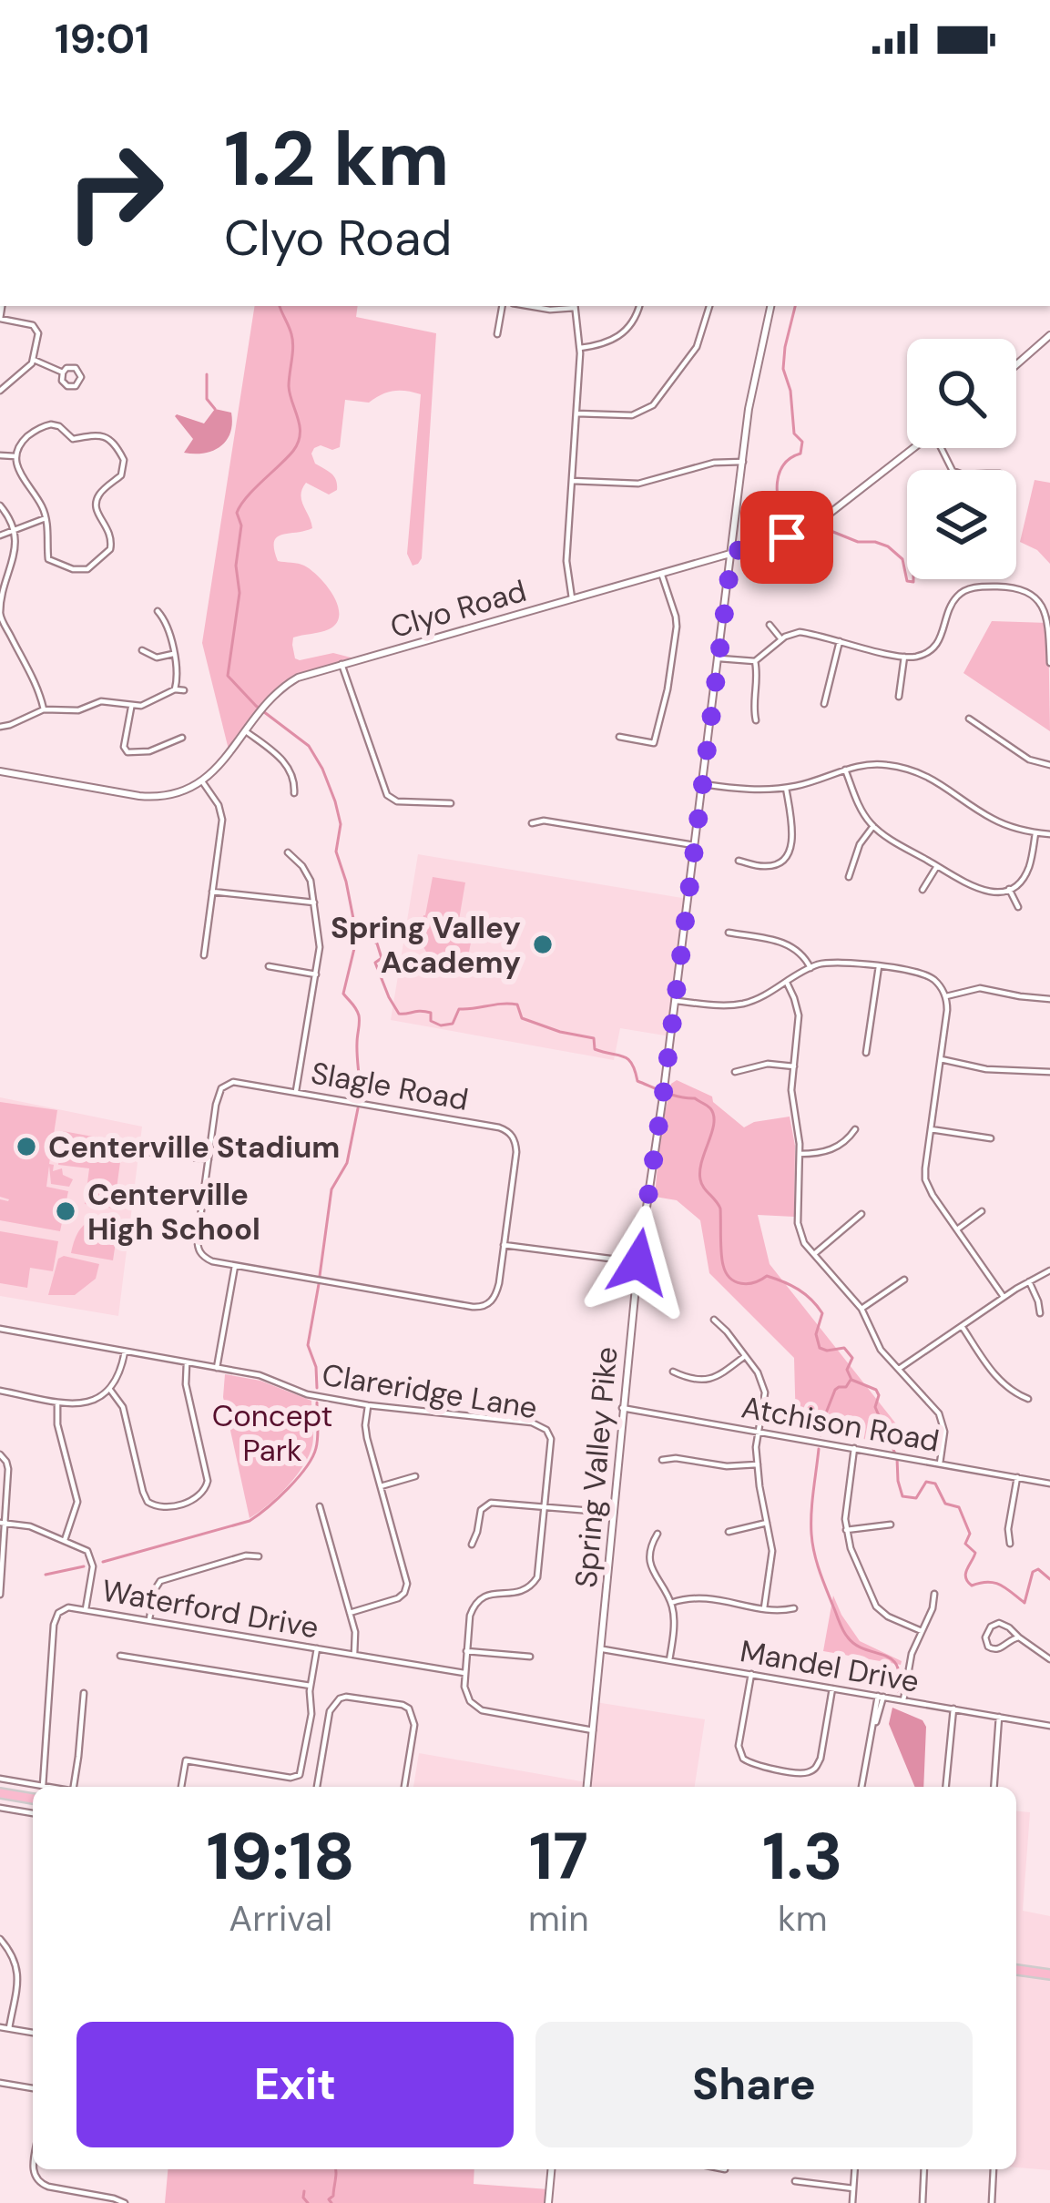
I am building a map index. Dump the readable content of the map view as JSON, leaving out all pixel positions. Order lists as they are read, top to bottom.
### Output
{
  "streets": {
    "street": [
      "Clyo Road",
      "Slagle Road",
      "Clareridge Lane",
      "Atchison Road",
      "Spring Valley Pike",
      "Waterford Drive",
      "Mandel Drive"
    ]
  },
  "crossings": [
    ["Clyo Road", "Spring Valley Pike"],
    ["Clareridge Lane", "Waterford Drive"],
    ["Atchison Road", "Spring Valley Pike"],
    ["Spring Valley Pike", "Mandel Drive"]
  ],
  "parks": ["Concept Park"],
  "places": ["Spring Valley Academy", "Centerville Stadium", "Centerville High School"],
  "page": {
    "status": "19:01",
    "turn": ["1.2 km", "Clyo Road"],
    "eta": [
      "19:18",
      "Arrival",
      "17",
      "min",
      "1.3",
      "km"
    ],
    "buttons": ["Exit", "Share"]
  }
}
